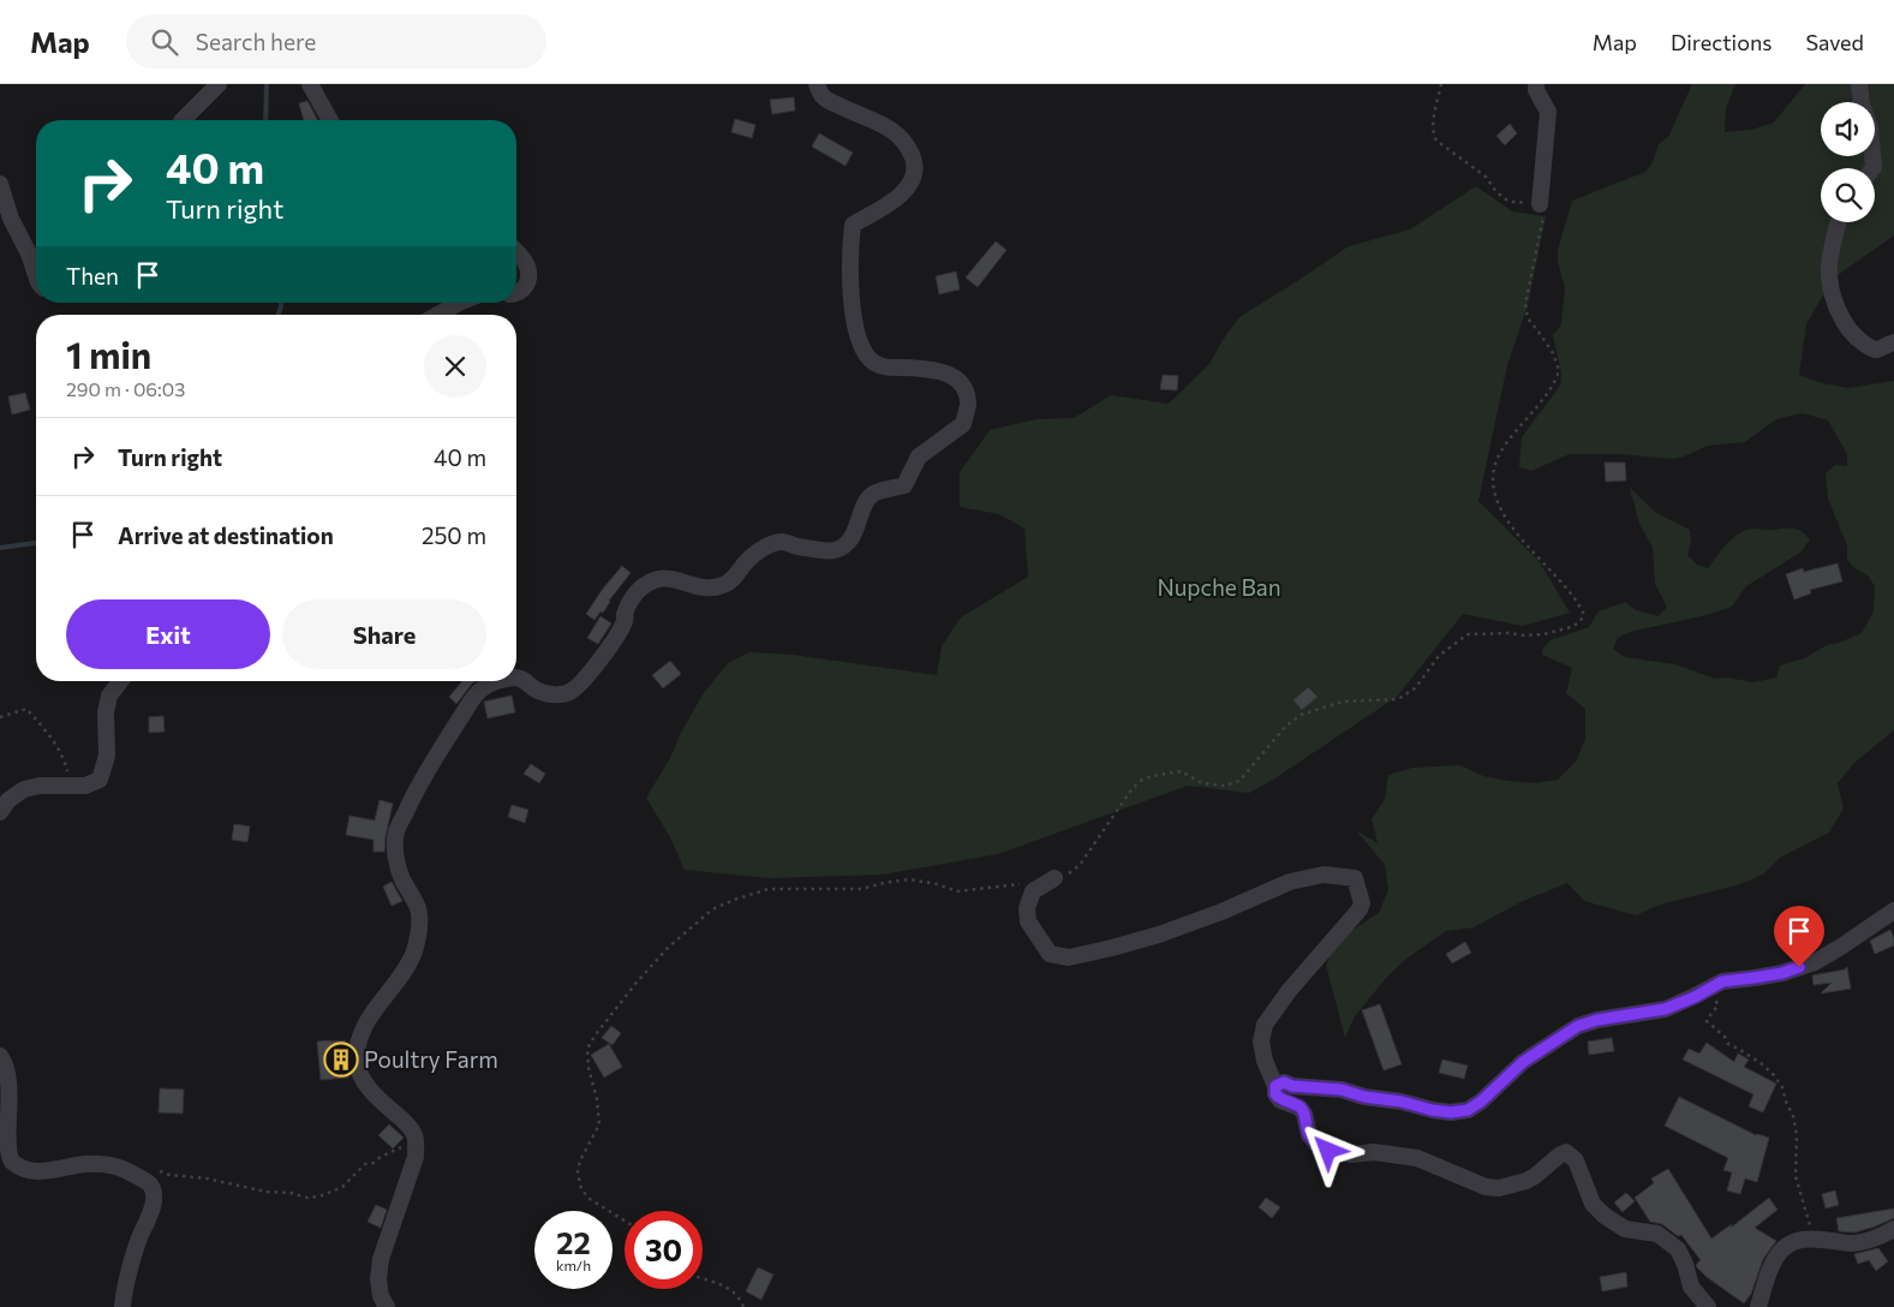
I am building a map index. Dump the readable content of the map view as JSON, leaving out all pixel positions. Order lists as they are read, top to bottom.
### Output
{
  "parks": ["Nupche Ban"],
  "places": {
    "building": ["Poultry Farm"]
  },
  "page": {
    "header": "Map",
    "search": "Search here",
    "nav": ["Map", "Directions", "Saved"],
    "turn": ["40 m", "Turn right"],
    "then": "Then",
    "heading": ["1 min", "290 m · 06:03"],
    "list": [
      {
        "name": "Turn right",
        "value": "40 m"
      },
      {
        "name": "Arrive at destination",
        "value": "250 m"
      }
    ],
    "buttons": ["Exit", "Share"],
    "speed": "22 km/h",
    "limit": "30"
  }
}
